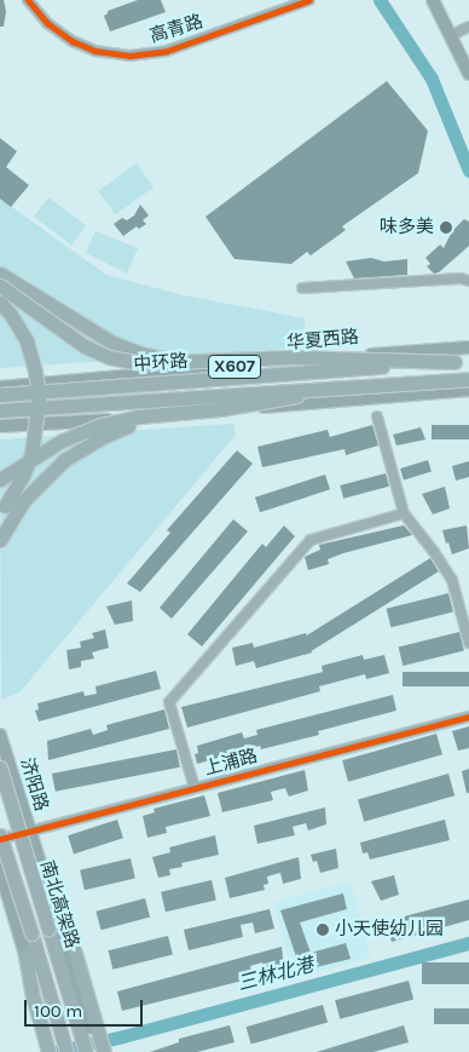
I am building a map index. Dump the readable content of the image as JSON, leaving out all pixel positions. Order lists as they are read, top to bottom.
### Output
{
  "streets": {
    "highway": ["中环路", "南北高架路"],
    "main road": ["华夏西路", "X607", "济阳路"],
    "street": ["高青路", "上浦路"]
  },
  "crossings": [
    ["上浦路", "济阳路"],
    ["上浦路", "南北高架路"]
  ],
  "water": ["三林北港"],
  "places": ["味多美", "小天使幼儿园"],
  "scale_bar": "100 m"
}
